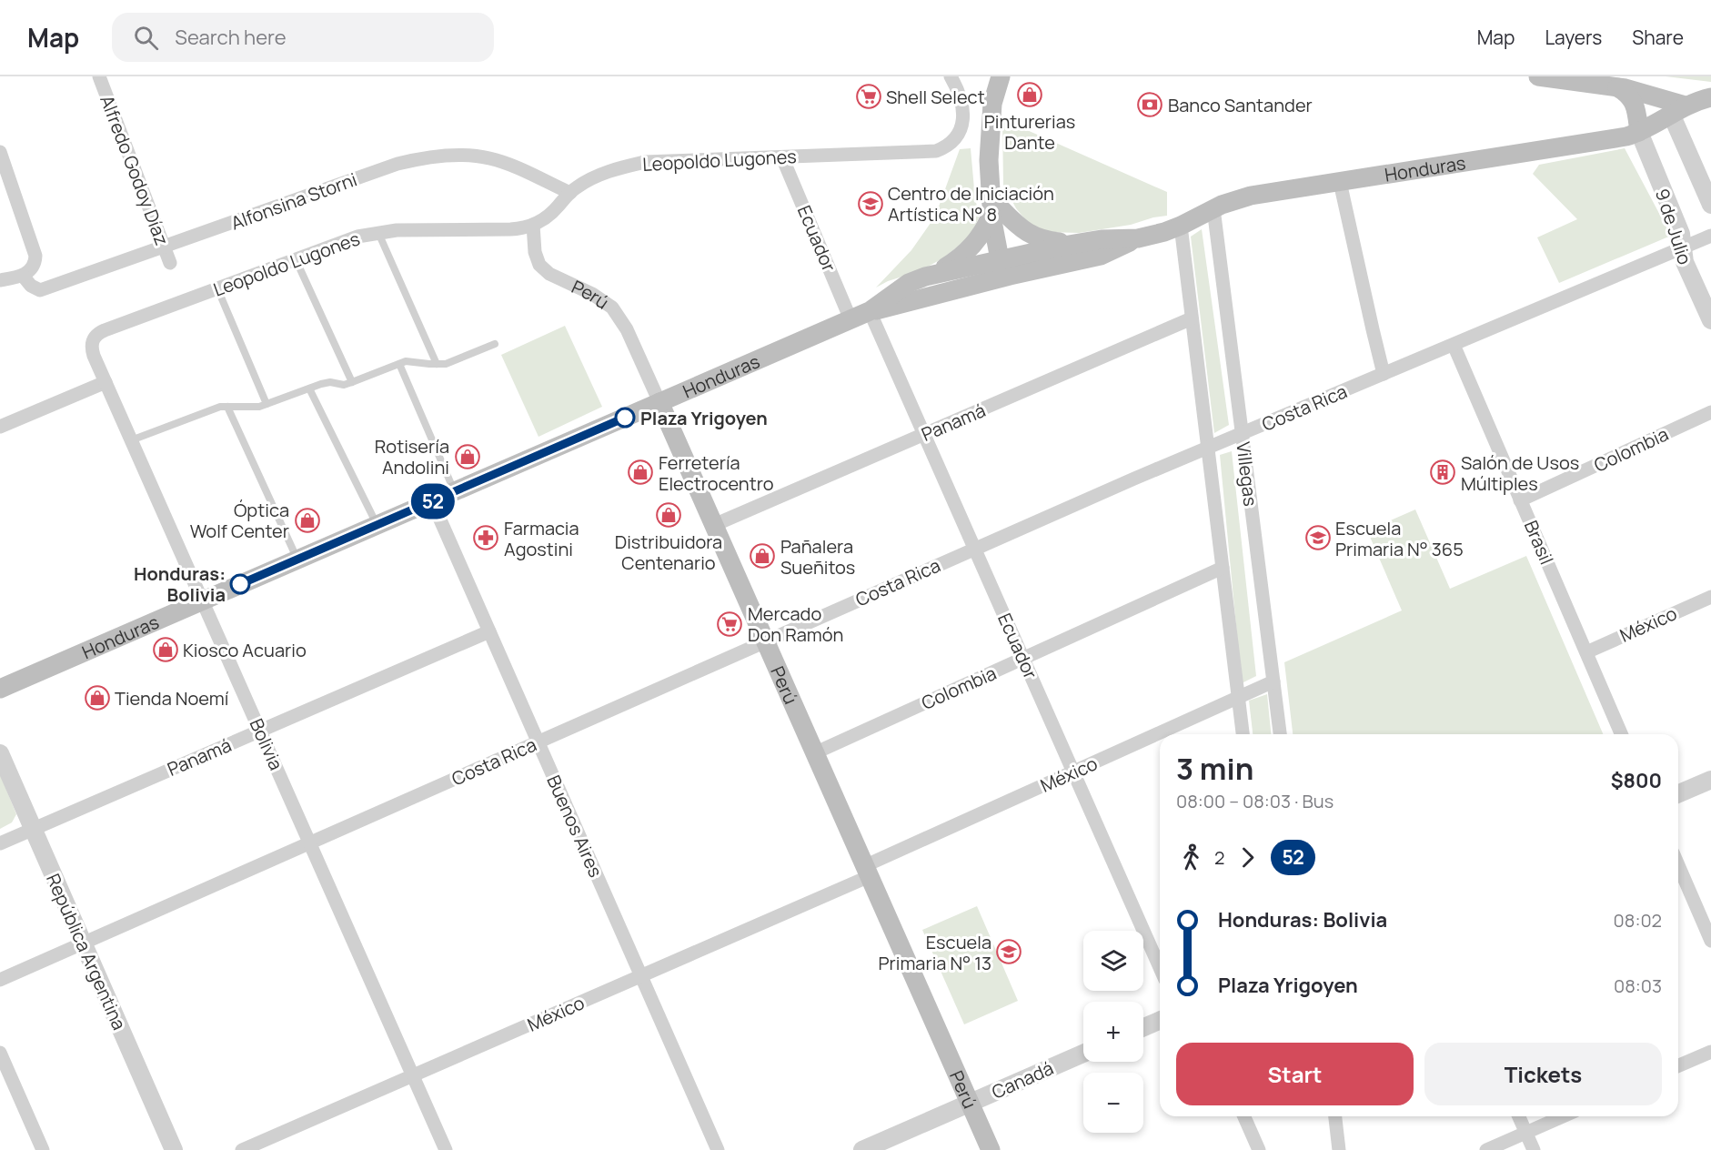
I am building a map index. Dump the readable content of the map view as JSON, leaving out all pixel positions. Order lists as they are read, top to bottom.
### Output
{
  "streets": {
    "main road": ["Honduras", "Perú"],
    "street": [
      "Leopoldo Lugones",
      "Alfredo Godoy Díaz",
      "Alfonsina Storni",
      "9 de Julio",
      "Ecuador",
      "Costa Rica",
      "Panamá",
      "Colombia",
      "Villegas",
      "Brasil",
      "México",
      "Bolivia",
      "Buenos Aires",
      "República Argentina",
      "Canadá"
    ]
  },
  "crossings": [
    ["Leopoldo Lugones", "Alfonsina Storni"],
    ["Leopoldo Lugones", "Ecuador"],
    ["Leopoldo Lugones", "Perú"],
    ["Leopoldo Lugones", "Bolivia"],
    ["Honduras", "9 de Julio"],
    ["Honduras", "Ecuador"],
    ["Honduras", "Perú"],
    ["Honduras", "Villegas"],
    ["Honduras", "Bolivia"],
    ["Honduras", "Buenos Aires"],
    ["Alfredo Godoy Díaz", "Alfonsina Storni"],
    ["9 de Julio", "Costa Rica"],
    ["Ecuador", "Costa Rica"],
    ["Ecuador", "Panamá"],
    ["Ecuador", "Colombia"],
    ["Ecuador", "México"],
    ["Perú", "Costa Rica"],
    ["Perú", "Panamá"],
    ["Perú", "Colombia"],
    ["Perú", "México"],
    ["Perú", "Canadá"],
    ["Costa Rica", "Villegas"],
    ["Costa Rica", "Brasil"],
    ["Costa Rica", "Bolivia"],
    ["Costa Rica", "Buenos Aires"],
    ["Costa Rica", "República Argentina"],
    ["Panamá", "Villegas"],
    ["Panamá", "Bolivia"],
    ["Panamá", "Buenos Aires"],
    ["Panamá", "República Argentina"],
    ["Colombia", "Villegas"],
    ["Colombia", "Brasil"],
    ["Villegas", "México"],
    ["Brasil", "México"],
    ["México", "Bolivia"],
    ["México", "Buenos Aires"]
  ],
  "places": {
    "shop": [
      "Pinturerias Dante",
      "Rotisería Andolini",
      "Ferretería Electrocentro",
      "Distribuidora Centenario",
      "Óptica Wolf Center",
      "Pañalera Sueñitos",
      "Kiosco Acuario",
      "Tienda Noemí"
    ],
    "supermarket": ["Shell Select", "Mercado Don Ramón"],
    "bank": ["Banco Santander"],
    "school or university": ["Centro de Iniciación Artística N° 8", "Escuela Primaria N° 365", "Escuela Primaria N° 13"],
    "other": ["Plaza Yrigoyen", "Honduras: Bolivia"],
    "building": ["Salón de Usos Múltiples"],
    "pharmacy": ["Farmacia Agostini"]
  },
  "lines": ["bus line 52"],
  "page": {
    "header": "Map",
    "search": "Search here",
    "nav": ["Map", "Layers", "Share"],
    "on_map": "52",
    "heading": ["3 min", "08:00 – 08:03 · Bus", "$800"],
    "legs": ["2", "52"],
    "list": [
      {
        "name": "Honduras: Bolivia",
        "value": "08:02"
      },
      {
        "name": "Plaza Yrigoyen",
        "value": "08:03"
      }
    ],
    "map_buttons": ["+", "−"],
    "buttons": ["Start", "Tickets"]
  }
}
